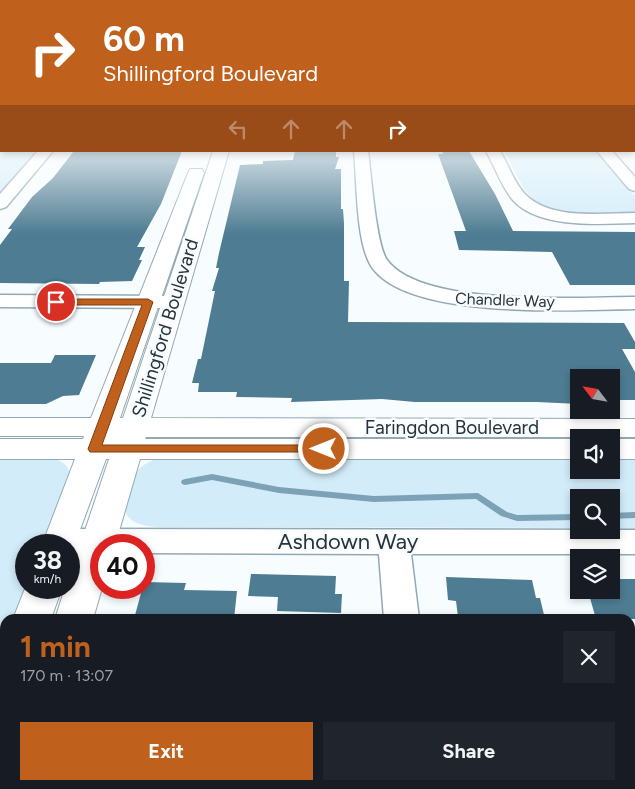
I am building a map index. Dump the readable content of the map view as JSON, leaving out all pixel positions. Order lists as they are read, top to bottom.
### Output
{
  "streets": {
    "street": [
      "Chandler Way",
      "Shillingford Boulevard",
      "Faringdon Boulevard",
      "Ashdown Way"
    ]
  },
  "crossings": [
    ["Shillingford Boulevard", "Faringdon Boulevard"]
  ],
  "north": "top left",
  "page": {
    "turn": ["60 m", "Shillingford Boulevard"],
    "speed": "38 km/h",
    "limit": "40",
    "heading": ["1 min", "170 m · 13:07"],
    "buttons": ["Exit", "Share"]
  }
}
